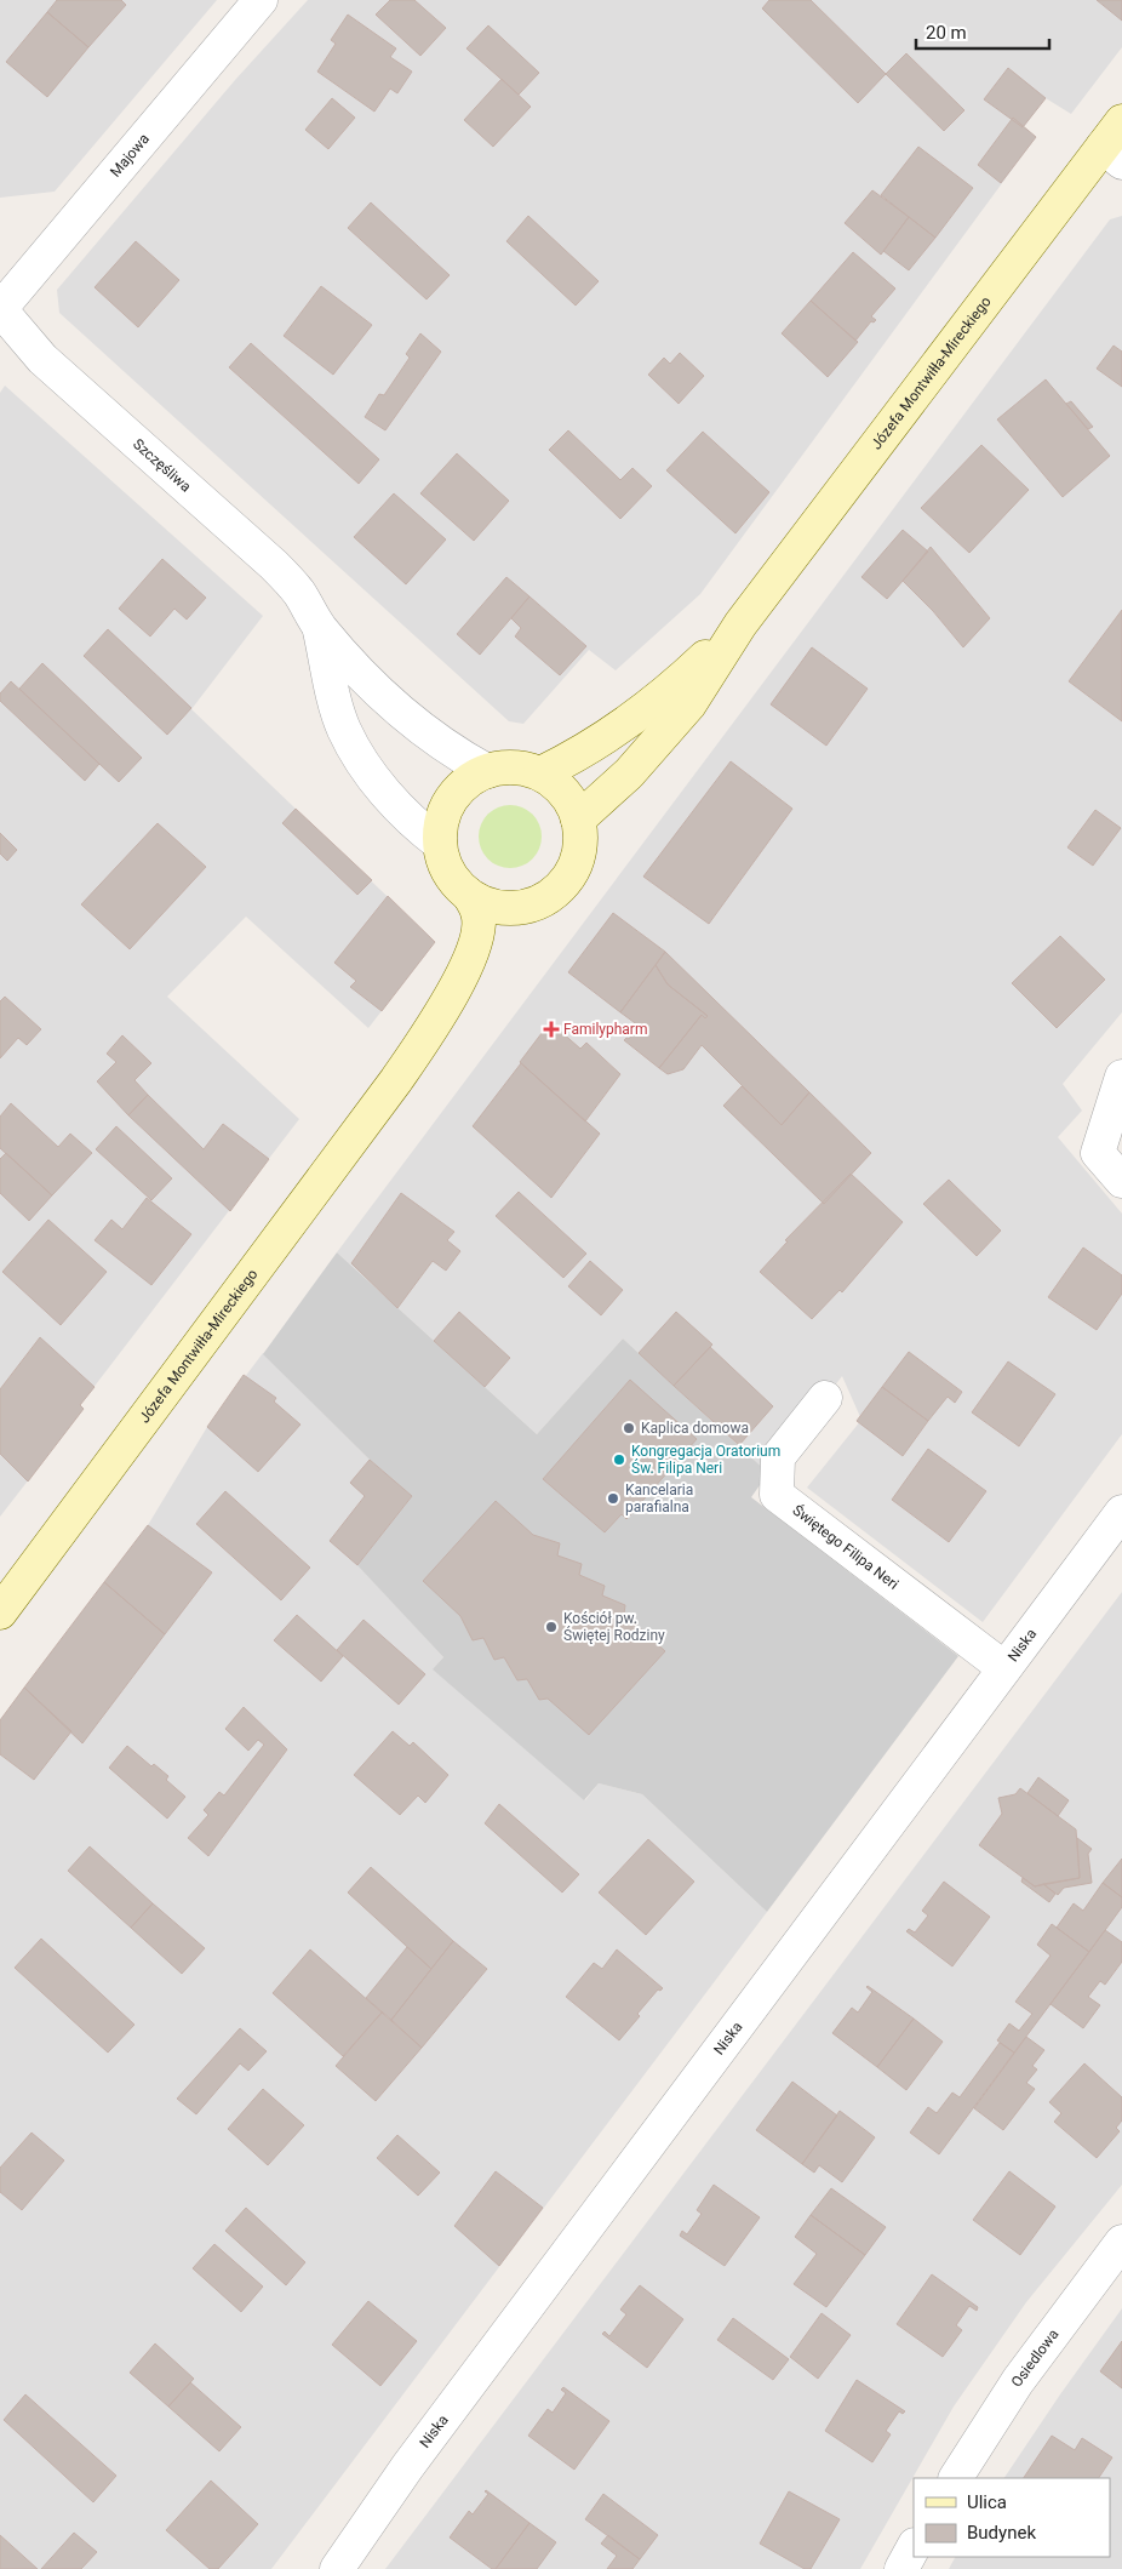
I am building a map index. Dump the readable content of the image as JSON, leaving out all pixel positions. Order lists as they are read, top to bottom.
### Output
{
  "streets": {
    "main road": ["Józefa Montwiłła-Mireckiego"],
    "street": [
      "Majowa",
      "Szczęśliwa",
      "Świętego Filipa Neri",
      "Niska",
      "Osiedlowa"
    ]
  },
  "crossings": [
    ["Majowa", "Szczęśliwa"],
    ["Józefa Montwiłła-Mireckiego", "Szczęśliwa"],
    ["Świętego Filipa Neri", "Niska"]
  ],
  "places": {
    "health": ["Familypharm"],
    "other": [
      "Kaplica domowa",
      "Kongregacja Oratorium Św. Filipa Neri",
      "Kancelaria parafialna",
      "Kościół pw. Świętej Rodziny"
    ]
  },
  "legend": ["Ulica", "Budynek"],
  "scale_bar": "20 m"
}
